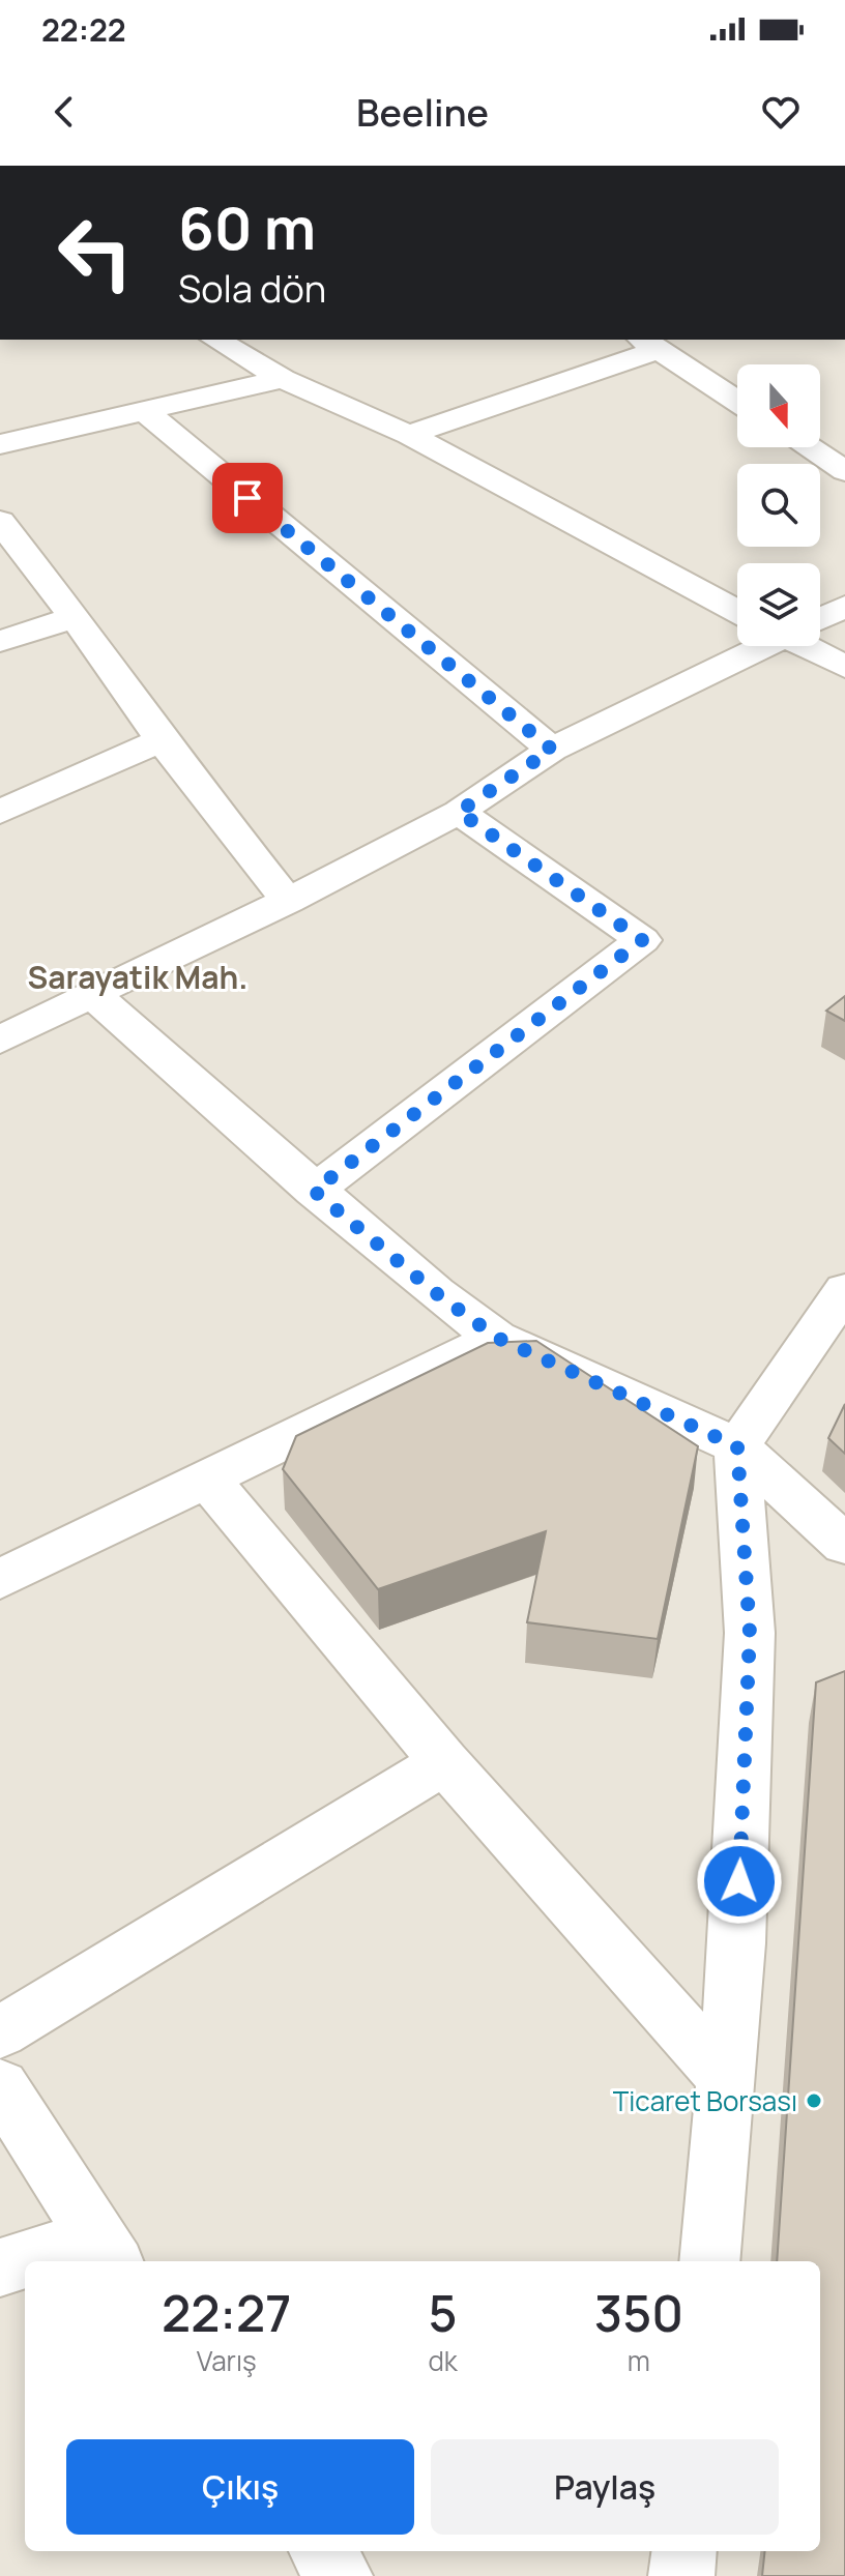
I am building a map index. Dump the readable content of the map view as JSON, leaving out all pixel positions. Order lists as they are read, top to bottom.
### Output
{
  "districts": ["Sarayatik Mah."],
  "places": ["Ticaret Borsası"],
  "north": "bottom",
  "page": {
    "status": "22:22",
    "header": "Beeline",
    "turn": ["60 m", "Sola dön"],
    "eta": [
      "22:27",
      "Varış",
      "5",
      "dk",
      "350",
      "m"
    ],
    "buttons": ["Çıkış", "Paylaş"]
  }
}
